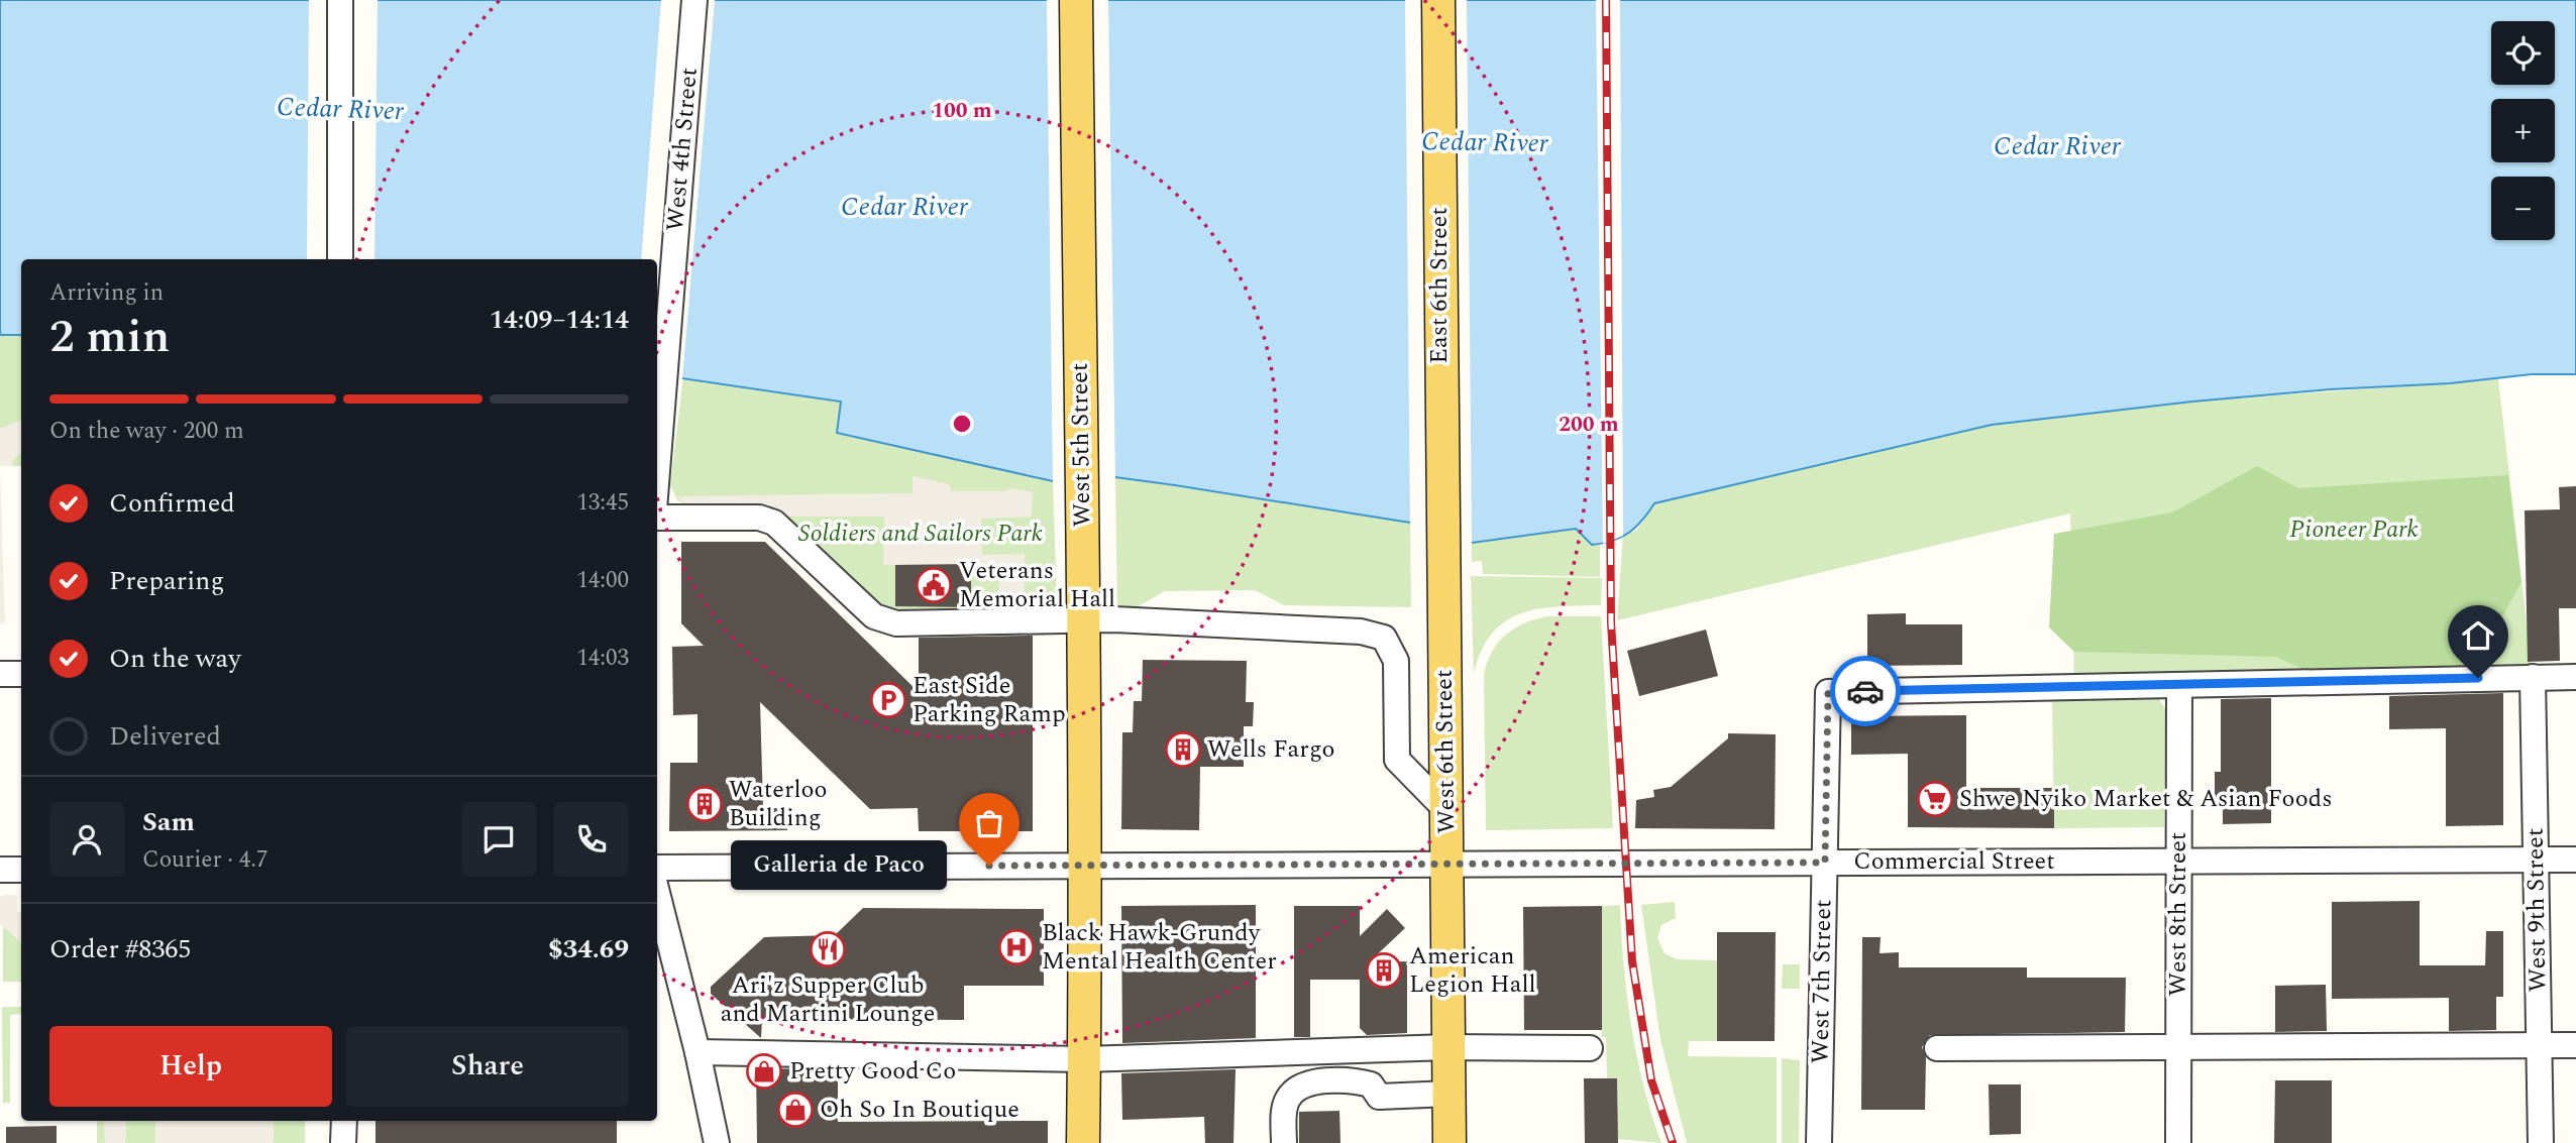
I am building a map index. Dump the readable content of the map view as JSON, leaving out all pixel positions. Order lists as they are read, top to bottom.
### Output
{
  "streets": {
    "main road": ["East 6th Street", "West 5th Street", "West 6th Street"],
    "street": [
      "West 4th Street",
      "Commercial Street",
      "West 9th Street",
      "West 8th Street",
      "West 7th Street"
    ]
  },
  "crossings": [
    ["East 6th Street", "West 6th Street"],
    ["West 5th Street", "Commercial Street"],
    ["West 6th Street", "Commercial Street"],
    ["Commercial Street", "West 9th Street"],
    ["Commercial Street", "West 8th Street"],
    ["Commercial Street", "West 7th Street"],
    ["West 8th Street", "West 7th Street"]
  ],
  "water": ["Cedar River"],
  "parks": ["Pioneer Park", "Soldiers and Sailors Park"],
  "places": {
    "public building": ["Veterans Memorial Hall"],
    "parking": ["East Side Parking Ramp"],
    "building": ["Wells Fargo", "Waterloo Building", "American Legion Hall"],
    "supermarket": ["Shwe Nyiko Market & Asian Foods"],
    "other": ["Galleria de Paco"],
    "hospital": ["Black Hawk-Grundy Mental Health Center"],
    "restaurant": ["Ari'z Supper Club and Martini Lounge"],
    "shop": ["Pretty Good Co", "Oh So In Boutique"]
  },
  "page": {
    "map_buttons": ["+", "−"],
    "heading": ["2 min", "Arriving in", "14:09–14:14"],
    "panel": [
      "Sam",
      "Courier · 4.7",
      "Order #8365",
      "$34.69"
    ],
    "bar": "On the way · 200 m",
    "list": [
      ["Confirmed", "13:45"],
      ["Preparing", "14:00"],
      ["On the way", "14:03"],
      "Delivered"
    ],
    "bubble": "Galleria de Paco",
    "buttons": ["Help", "Share"]
  },
  "rings": ["100 m", "200 m"]
}
